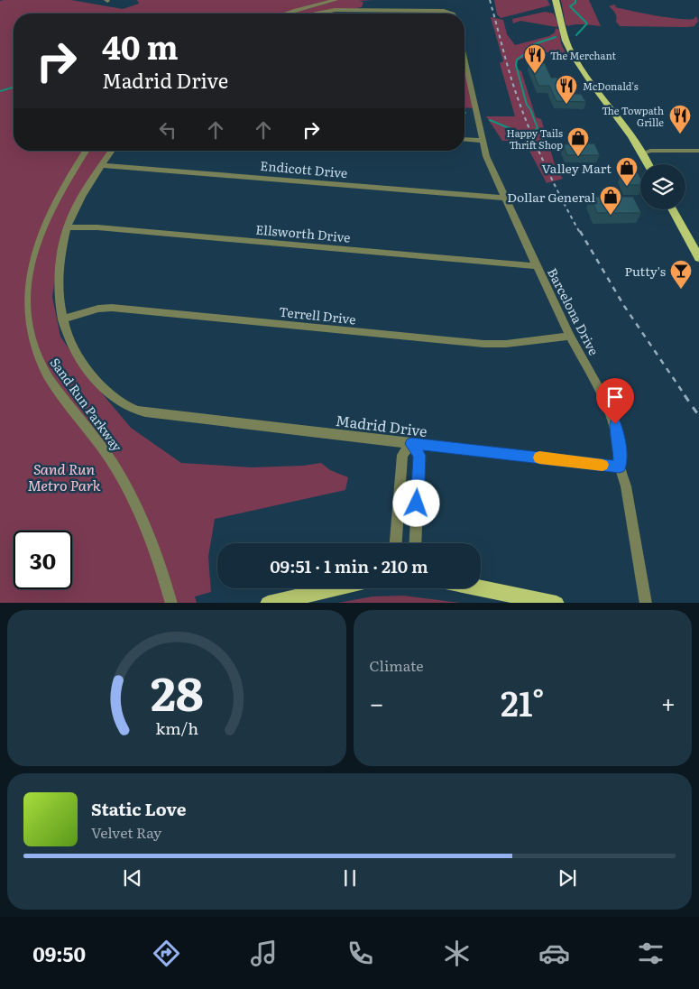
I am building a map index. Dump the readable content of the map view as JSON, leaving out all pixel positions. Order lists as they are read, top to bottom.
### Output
{
  "streets": {
    "street": [
      "Endicott Drive",
      "Ellsworth Drive",
      "Barcelona Drive",
      "Terrell Drive",
      "Sand Run Parkway",
      "Madrid Drive"
    ]
  },
  "crossings": [
    ["Endicott Drive", "Barcelona Drive"],
    ["Ellsworth Drive", "Barcelona Drive"],
    ["Barcelona Drive", "Terrell Drive"],
    ["Barcelona Drive", "Madrid Drive"],
    ["Terrell Drive", "Madrid Drive"]
  ],
  "parks": ["Sand Run Metro Park"],
  "places": {
    "restaurant": ["The Merchant", "McDonald's", "The Towpath Grille"],
    "shop": ["Happy Tails Thrift Shop", "Valley Mart", "Dollar General"],
    "bar": ["Putty's"]
  },
  "page": {
    "turn": ["40 m", "Madrid Drive"],
    "limit": "30",
    "trip": "09:51 · 1 min · 210 m",
    "tile": "Climate",
    "heat": ["−", "21°", "+"],
    "song": ["Static Love", "Velvet Ray"],
    "tabs": "09:50",
    "gauge": ["28", "km/h"]
  }
}
